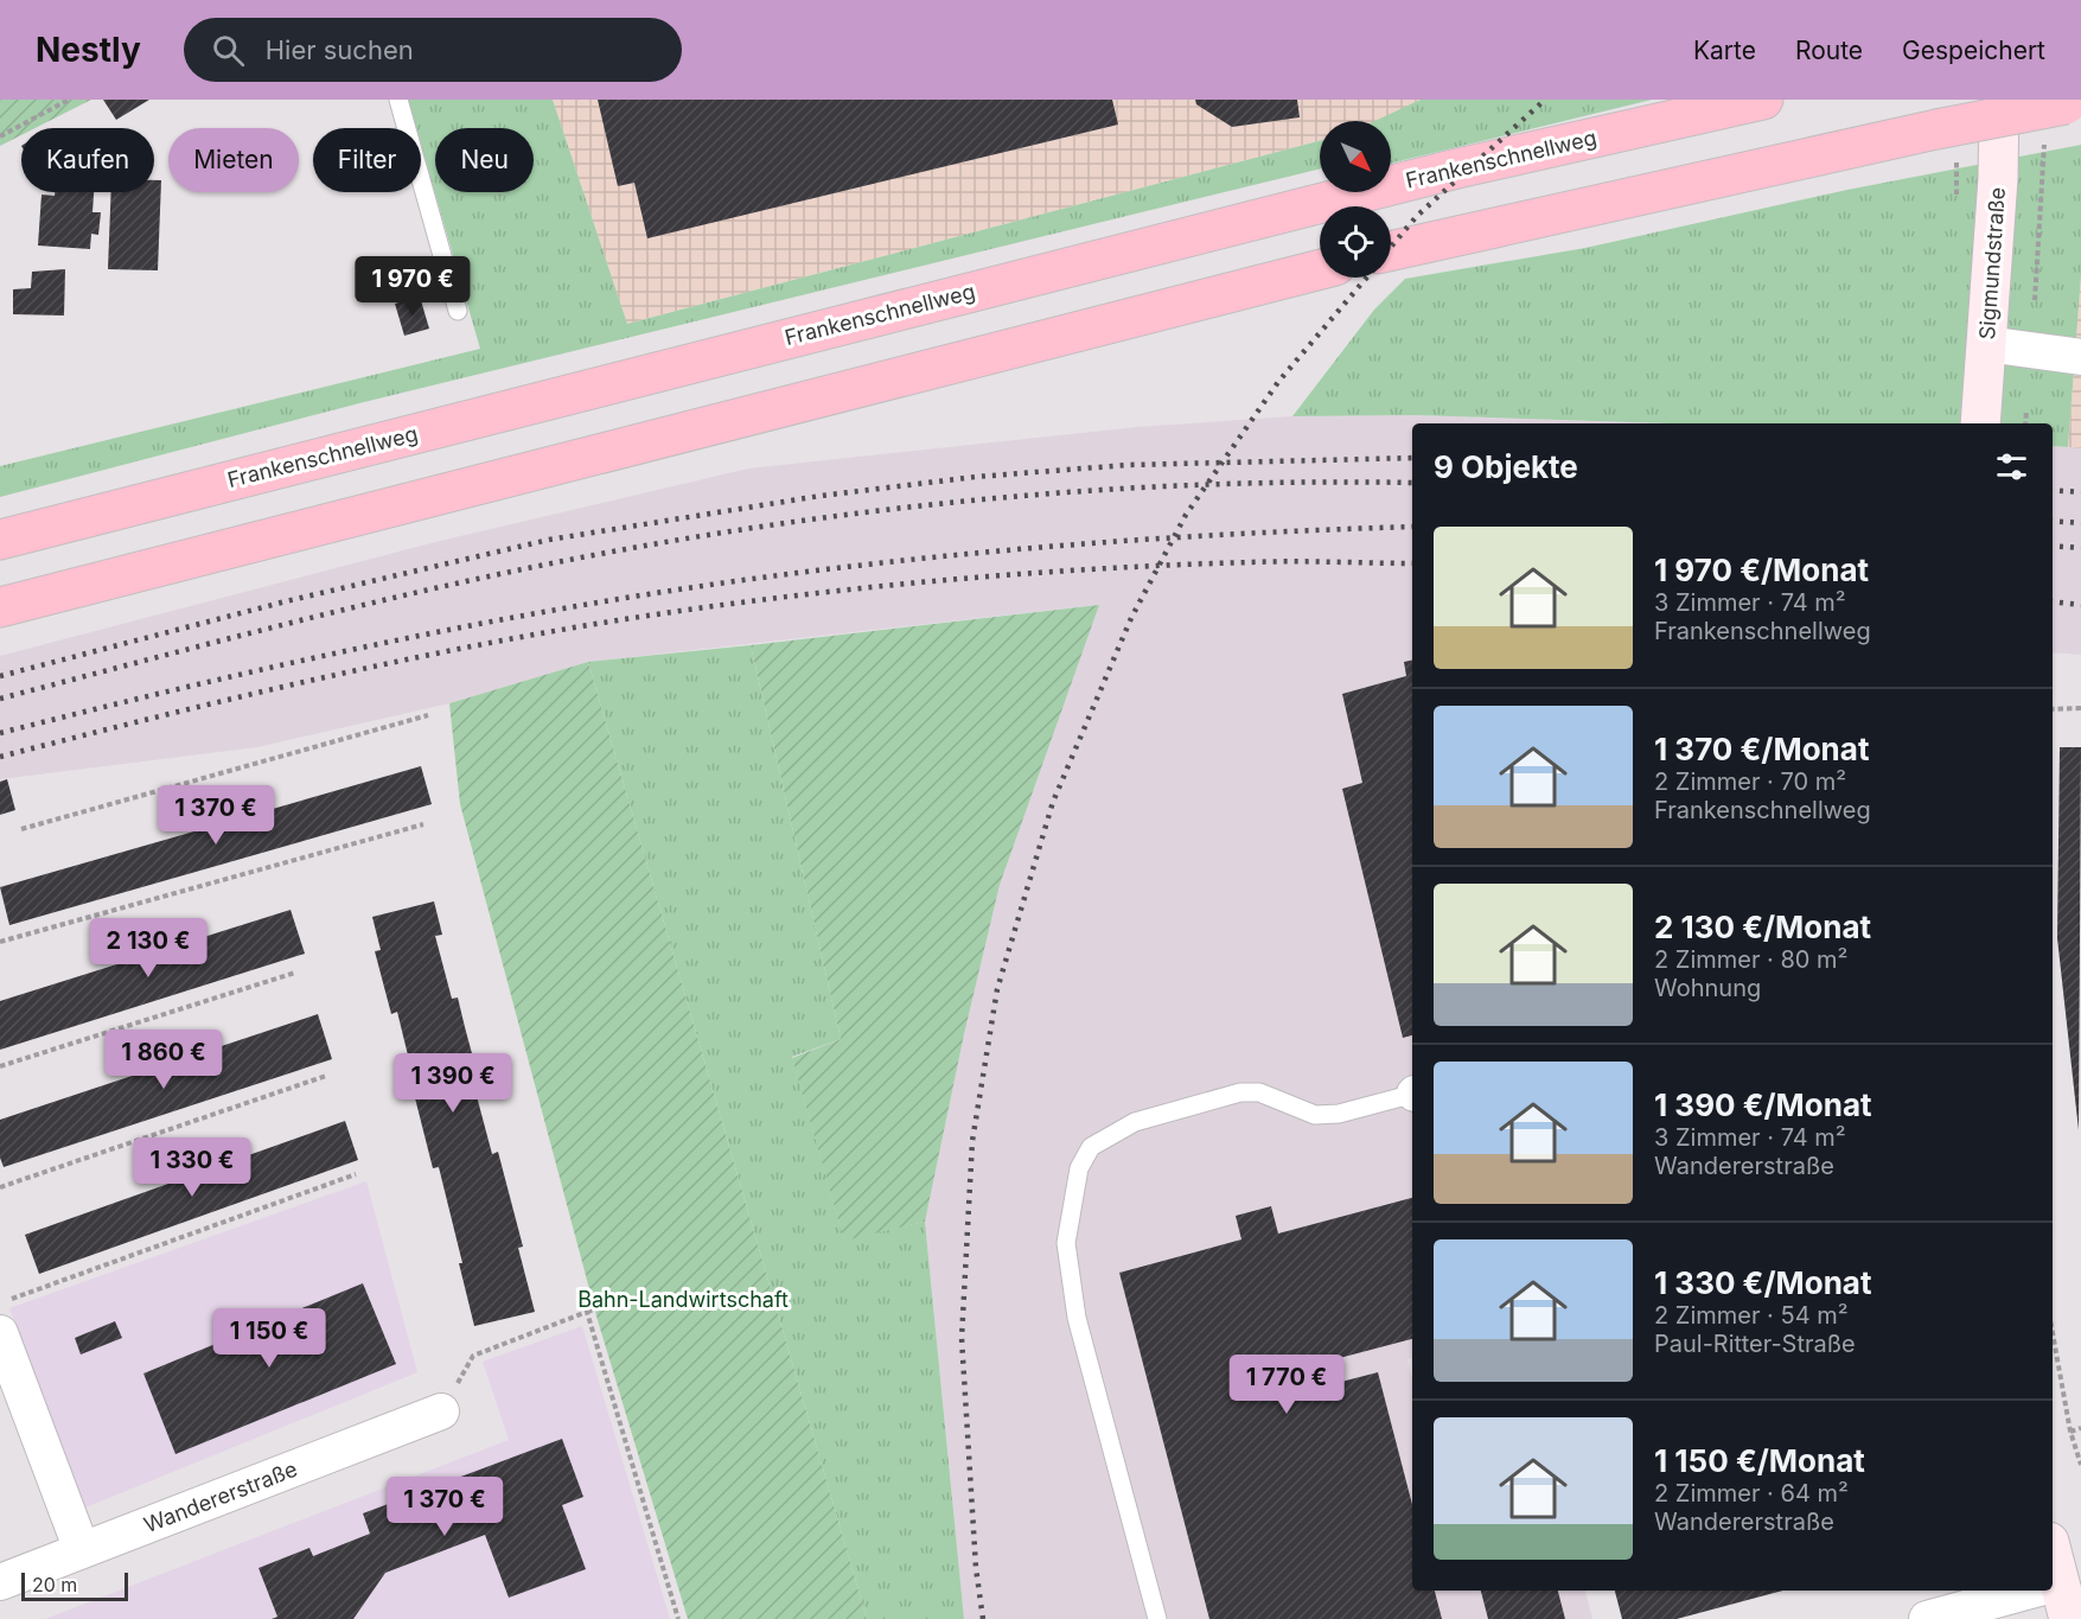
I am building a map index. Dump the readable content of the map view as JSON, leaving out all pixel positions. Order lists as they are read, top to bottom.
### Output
{
  "streets": {
    "highway": ["Frankenschnellweg"],
    "main road": ["Sigmundstraße"],
    "street": ["Wandererstraße"]
  },
  "parks": ["Bahn-Landwirtschaft"],
  "scale_bar": "20 m",
  "north": "bottom right",
  "page": {
    "header": "Nestly",
    "search": "Hier suchen",
    "nav": ["Karte", "Route", "Gespeichert"],
    "chip": [
      "Kaufen",
      "Mieten",
      "Filter",
      "Neu"
    ],
    "price": [
      "1 970 €",
      "1 370 €",
      "2 130 €",
      "1 860 €",
      "1 390 €",
      "1 330 €",
      "1 150 €",
      "1 770 €",
      "1 370 €"
    ],
    "heading": "9 Objekte",
    "list": [
      {
        "name": "1 970 €/Monat",
        "note": "3 Zimmer · 74 m² · Frankenschnellweg"
      },
      {
        "name": "1 370 €/Monat",
        "note": "2 Zimmer · 70 m² · Frankenschnellweg"
      },
      {
        "name": "2 130 €/Monat",
        "note": "2 Zimmer · 80 m² · Wohnung"
      },
      {
        "name": "1 390 €/Monat",
        "note": "3 Zimmer · 74 m² · Wandererstraße"
      },
      {
        "name": "1 330 €/Monat",
        "note": "2 Zimmer · 54 m² · Paul-Ritter-Straße"
      },
      {
        "name": "1 150 €/Monat",
        "note": "2 Zimmer · 64 m² · Wandererstraße"
      }
    ],
    "scale": "20 m"
  }
}
